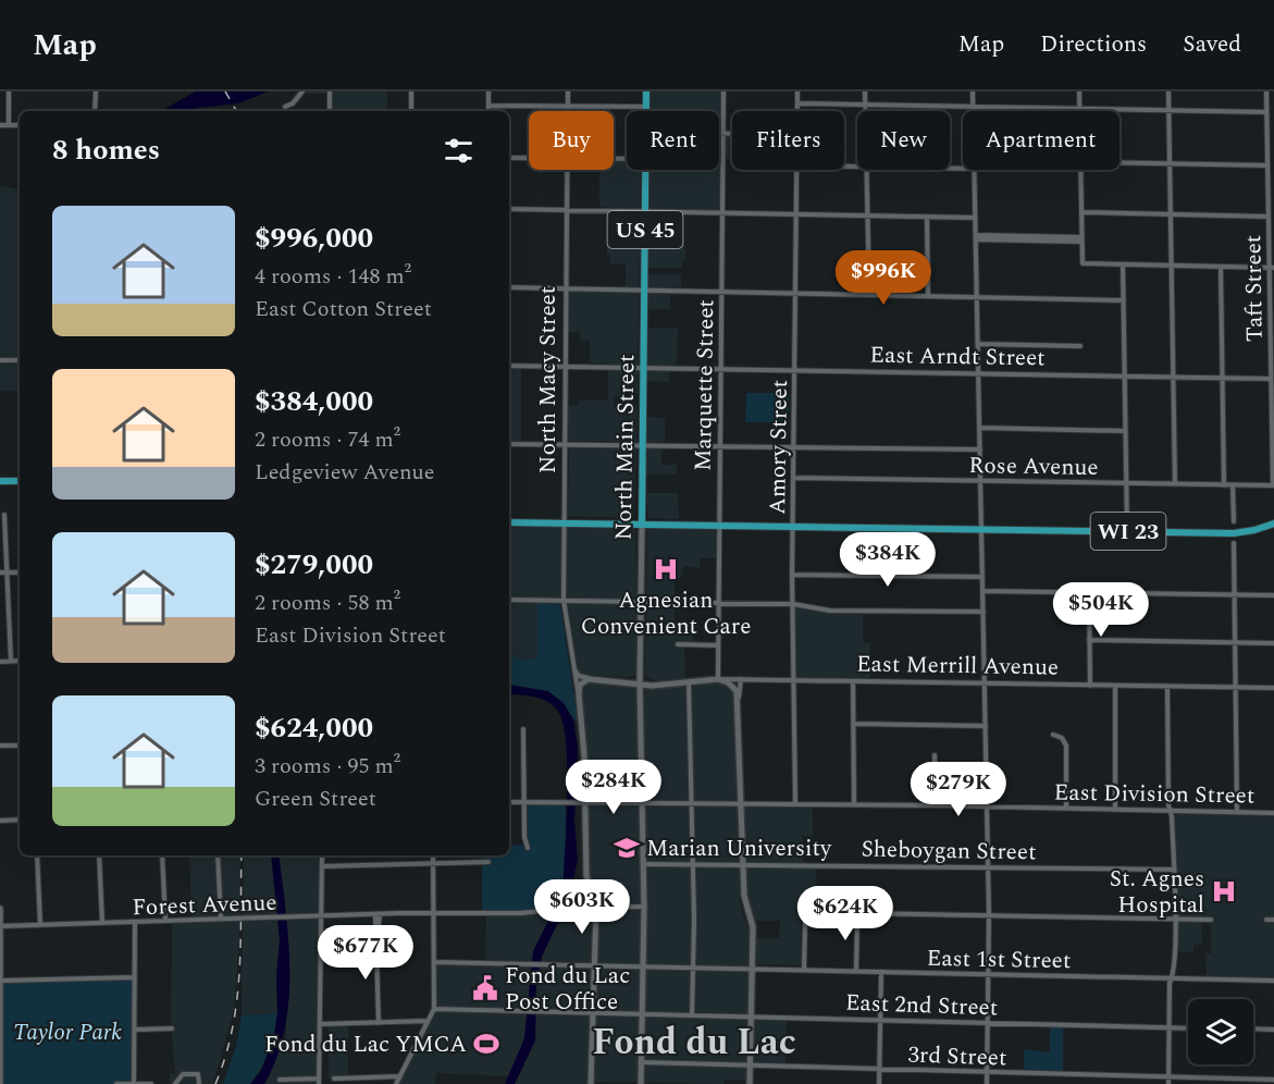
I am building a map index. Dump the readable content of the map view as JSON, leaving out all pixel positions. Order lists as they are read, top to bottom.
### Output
{
  "streets": {
    "main road": [
      "US 45",
      "North Macy Street",
      "North Main Street",
      "WI 23",
      "East Merrill Avenue"
    ],
    "street": [
      "Taft Street",
      "East Arndt Street",
      "Marquette Street",
      "Amory Street",
      "Rose Avenue",
      "East Division Street",
      "Sheboygan Street",
      "Forest Avenue",
      "East 1st Street",
      "East 2nd Street",
      "3rd Street"
    ]
  },
  "crossings": [
    ["Taft Street", "East Arndt Street"],
    ["Taft Street", "Rose Avenue"],
    ["East Arndt Street", "North Macy Street"],
    ["East Arndt Street", "Marquette Street"],
    ["East Arndt Street", "North Main Street"],
    ["East Arndt Street", "Amory Street"],
    ["North Macy Street", "East Division Street"],
    ["North Macy Street", "Forest Avenue"],
    ["Marquette Street", "WI 23"],
    ["Marquette Street", "East Merrill Avenue"],
    ["North Main Street", "WI 23"],
    ["North Main Street", "East Merrill Avenue"],
    ["North Main Street", "East Division Street"],
    ["North Main Street", "Sheboygan Street"],
    ["North Main Street", "Forest Avenue"],
    ["North Main Street", "East 1st Street"],
    ["North Main Street", "East 2nd Street"],
    ["North Main Street", "3rd Street"],
    ["Amory Street", "Rose Avenue"],
    ["Amory Street", "WI 23"],
    ["Amory Street", "East Merrill Avenue"],
    ["Amory Street", "East Division Street"]
  ],
  "districts": ["Fond du Lac"],
  "parks": ["Taylor Park"],
  "places": {
    "hospital": ["Agnesian Convenient Care", "St. Agnes Hospital"],
    "school or university": ["Marian University"],
    "public building": ["Fond du Lac Post Office"],
    "sports": ["Fond du Lac YMCA"]
  },
  "page": {
    "header": "Map",
    "nav": ["Map", "Directions", "Saved"],
    "chip": [
      "Buy",
      "Rent",
      "Filters",
      "New",
      "Apartment"
    ],
    "heading": "8 homes",
    "list": [
      {
        "name": "$996,000",
        "note": "4 rooms · 148 m² · East Cotton Street"
      },
      {
        "name": "$384,000",
        "note": "2 rooms · 74 m² · Ledgeview Avenue"
      },
      {
        "name": "$279,000",
        "note": "2 rooms · 58 m² · East Division Street"
      },
      {
        "name": "$624,000",
        "note": "3 rooms · 95 m² · Green Street"
      }
    ],
    "price": [
      "$996K",
      "$384K",
      "$504K",
      "$284K",
      "$279K",
      "$603K",
      "$624K",
      "$677K"
    ]
  }
}
